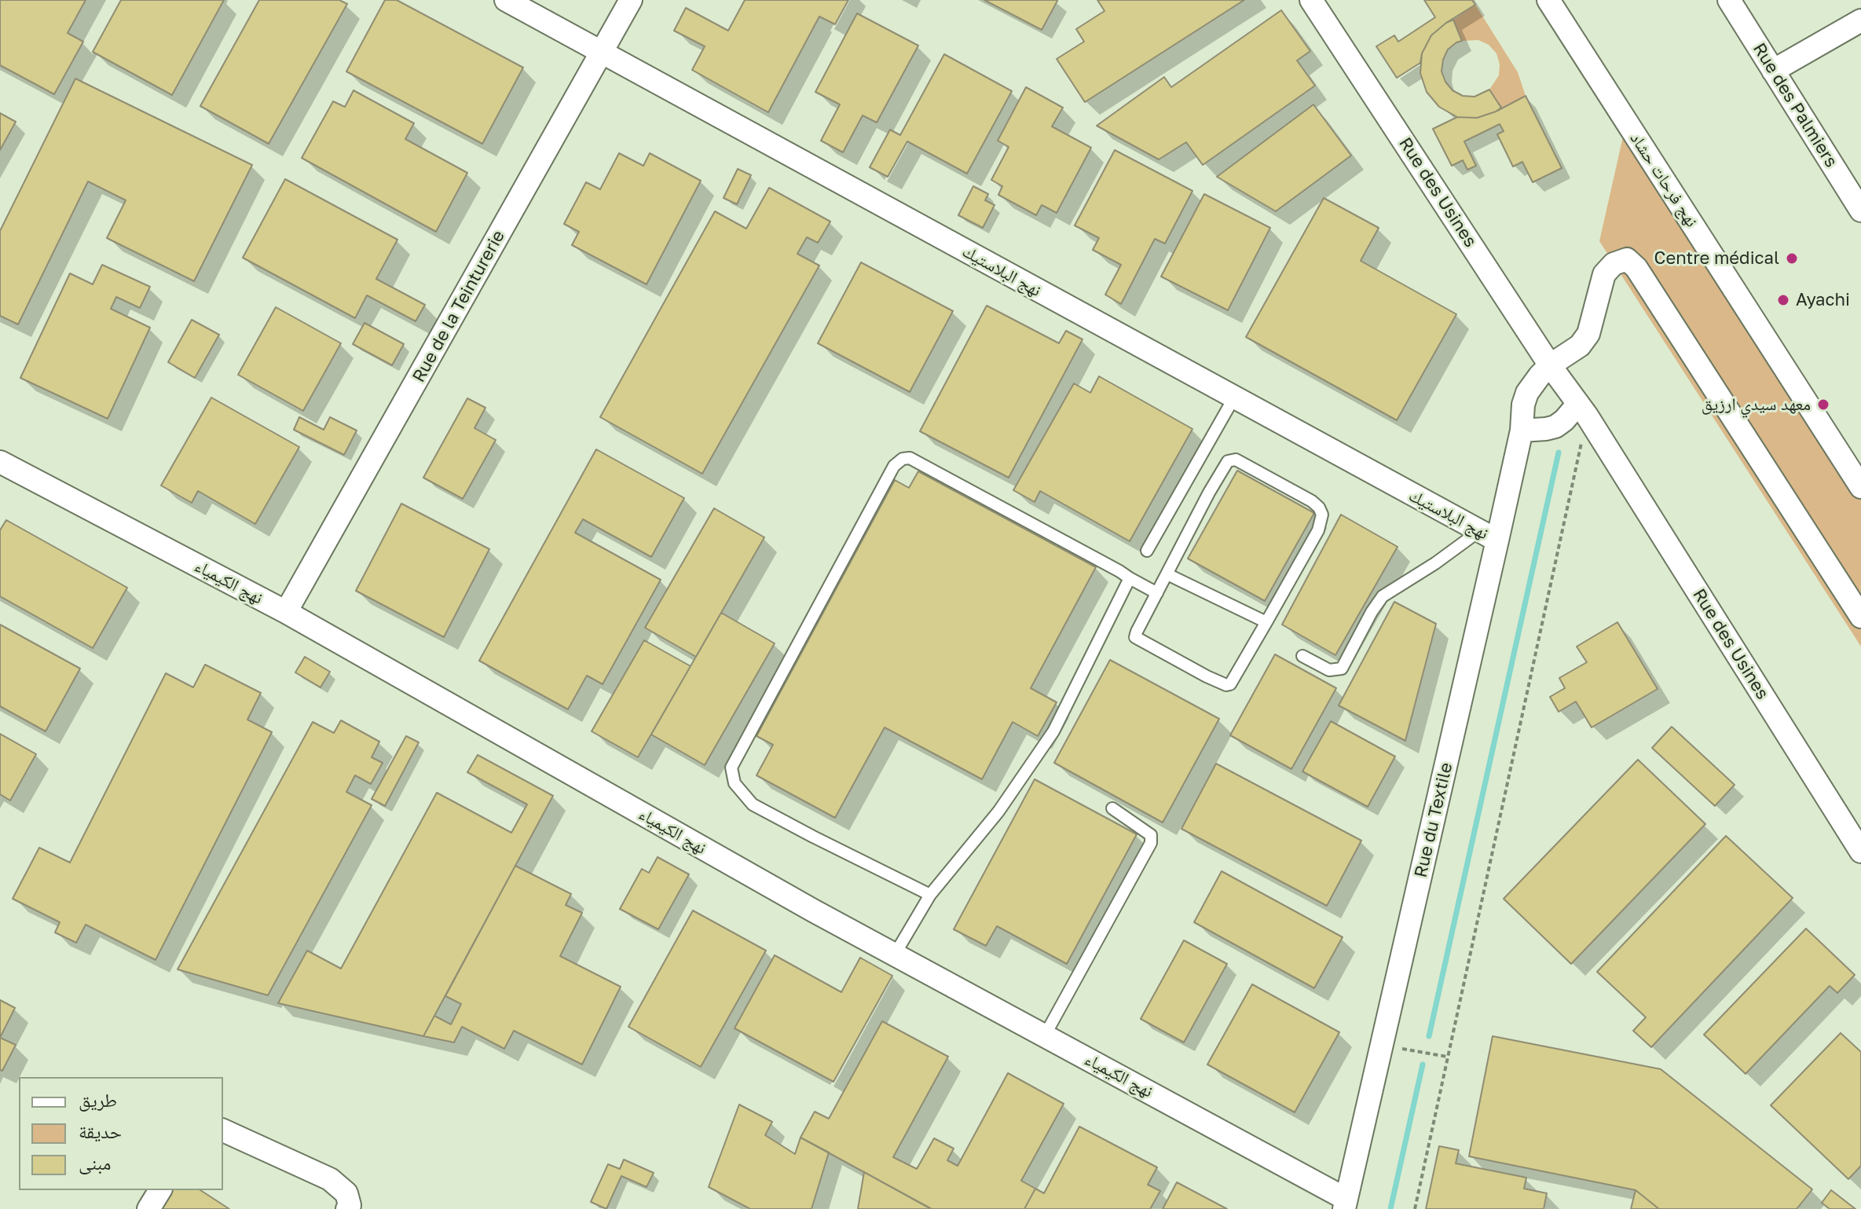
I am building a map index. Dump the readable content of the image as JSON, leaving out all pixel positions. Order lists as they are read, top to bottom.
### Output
{
  "streets": {
    "street": [
      "Rue des Palmiers",
      "نهج فرحات حشاد",
      "Rue des Usines",
      "نهج البلاستيك",
      "Rue de la Teinturerie",
      "نهج الكيمياء",
      "Rue du Textile"
    ]
  },
  "crossings": [
    ["Rue des Usines", "Rue du Textile"],
    ["نهج البلاستيك", "Rue de la Teinturerie"],
    ["نهج البلاستيك", "Rue du Textile"],
    ["Rue de la Teinturerie", "نهج الكيمياء"],
    ["نهج الكيمياء", "Rue du Textile"]
  ],
  "places": ["Centre médical", "Ayachi", "معهد سيدي ارزيق"],
  "legend": ["طريق", "حديقة", "مبنى"]
}
